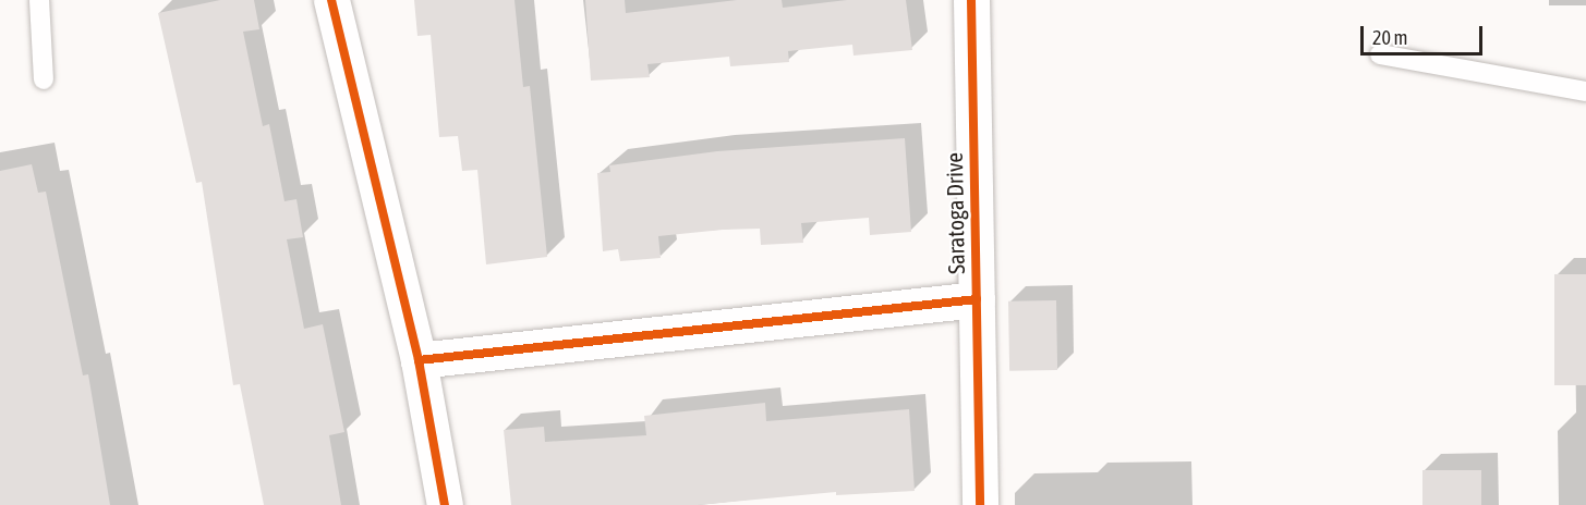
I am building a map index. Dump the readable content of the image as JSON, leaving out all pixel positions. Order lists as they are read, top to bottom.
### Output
{
  "streets": {
    "street": ["Saratoga Drive"]
  },
  "scale_bar": "20 m"
}
